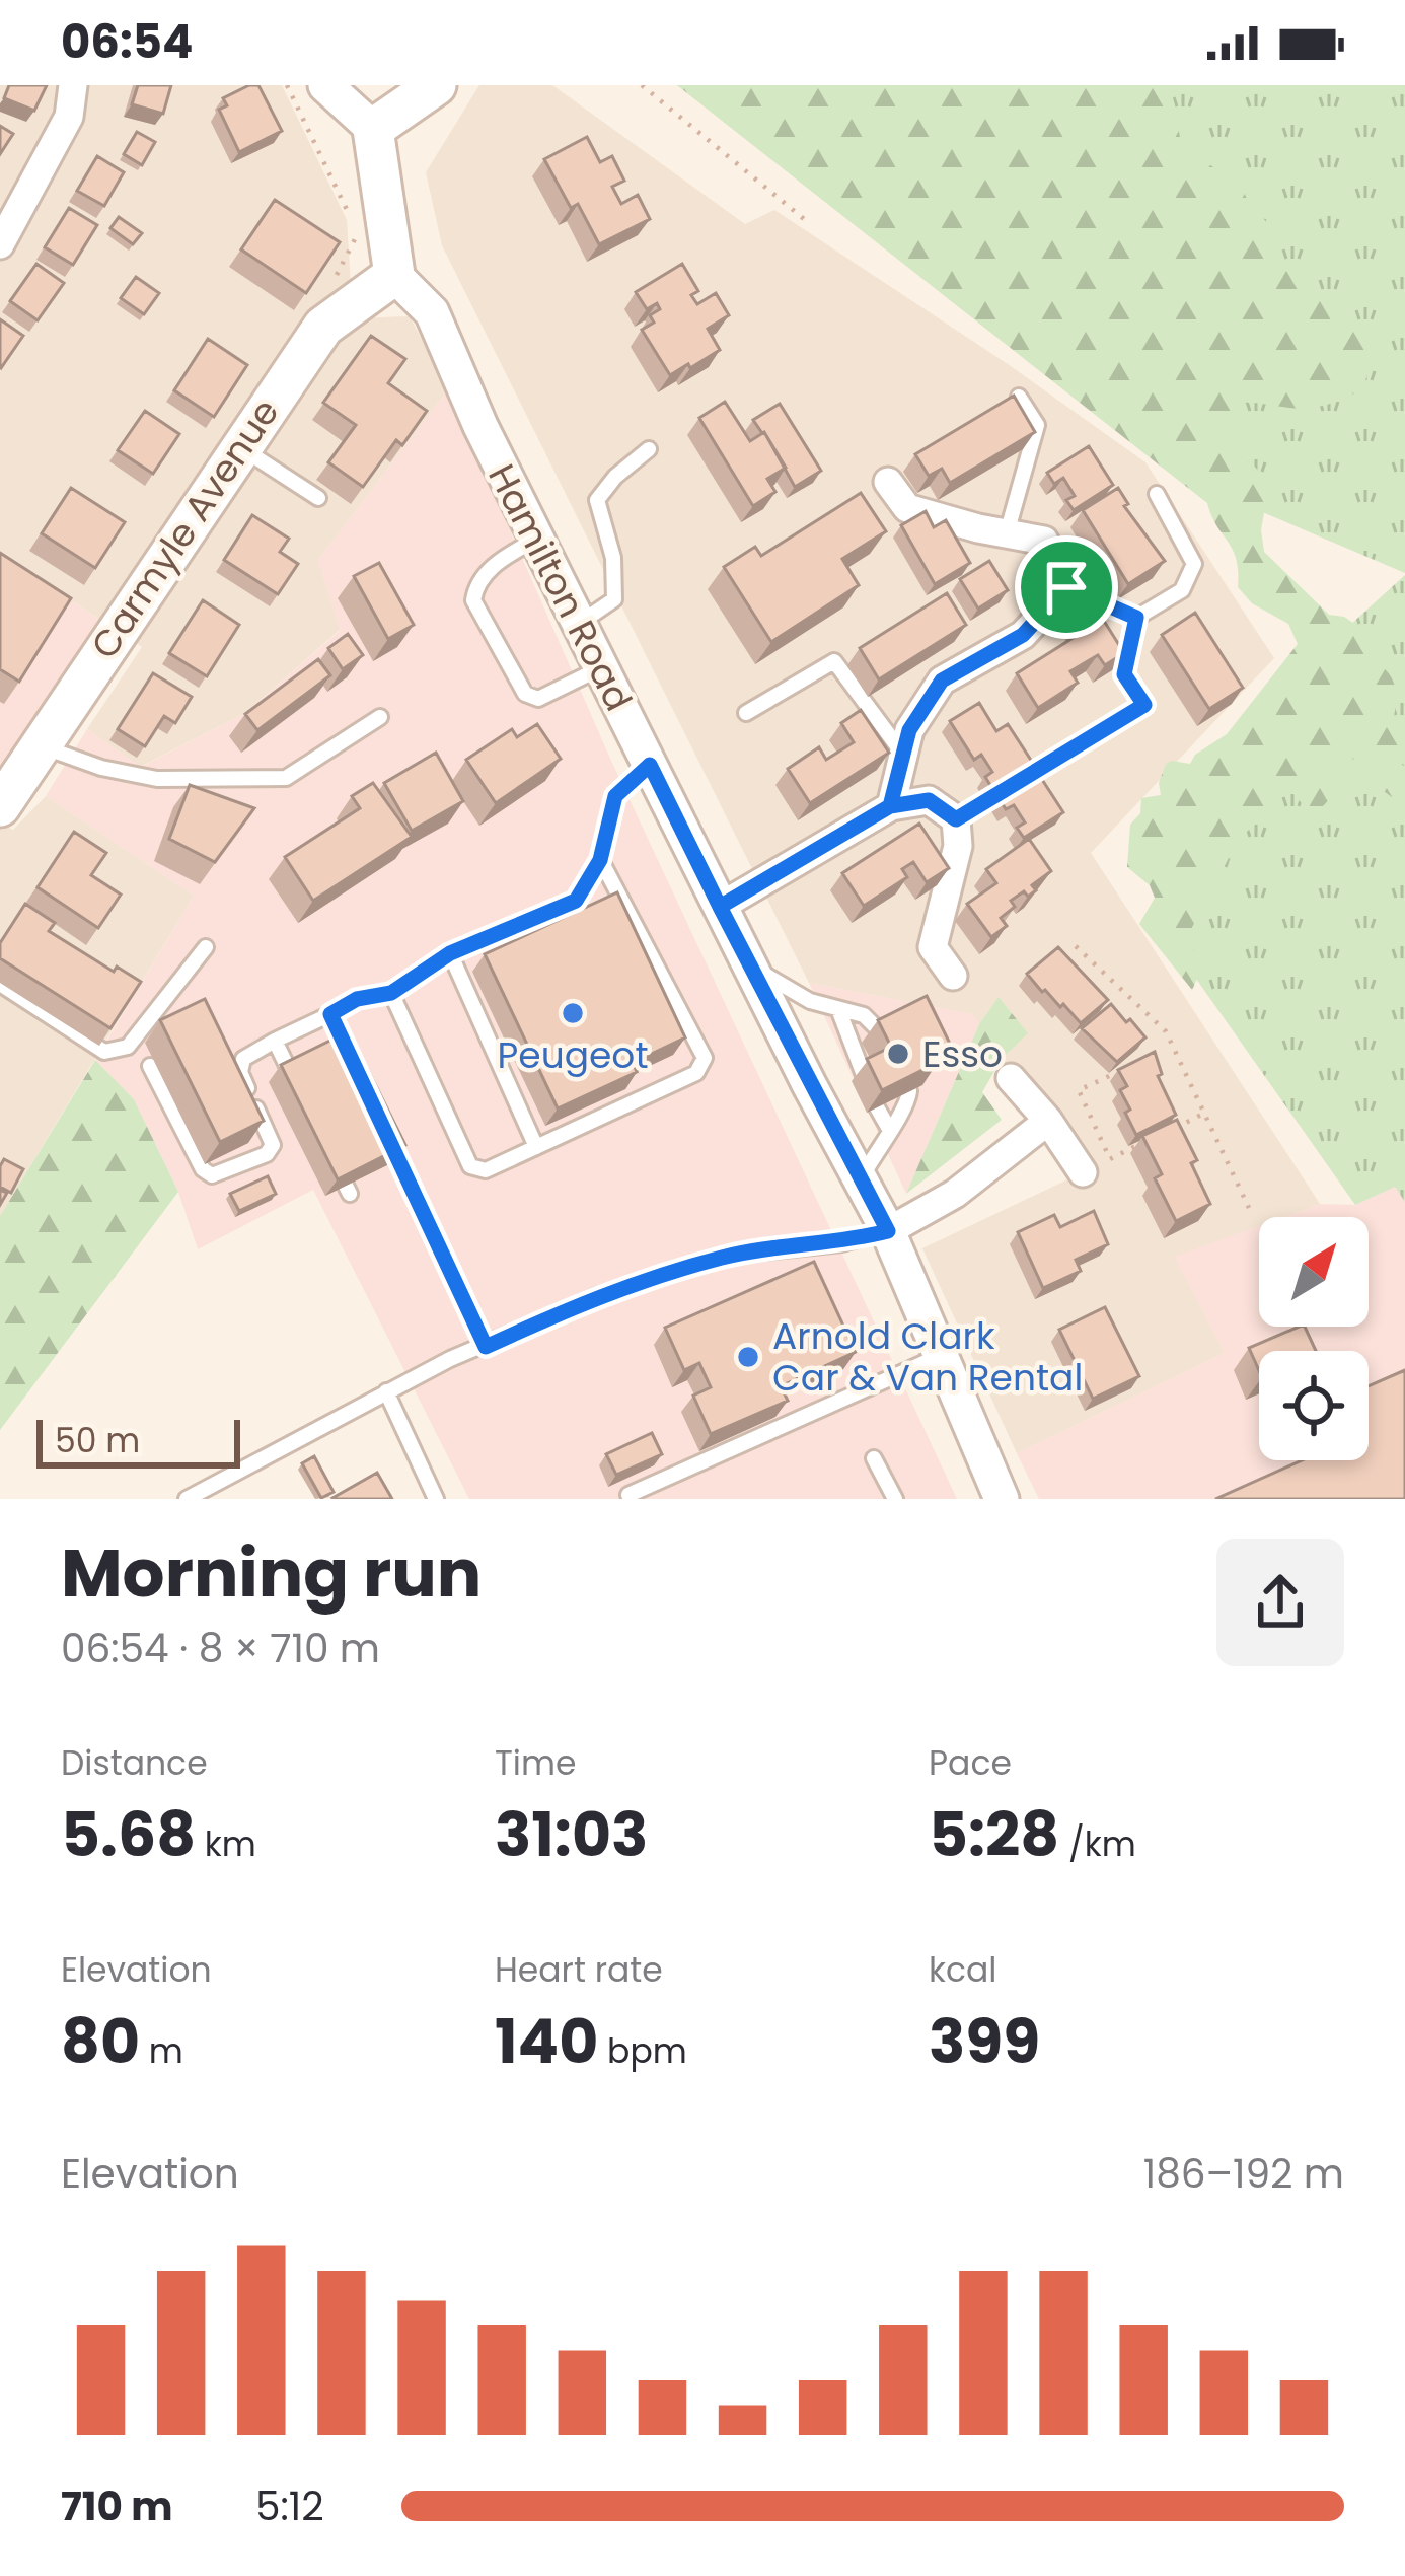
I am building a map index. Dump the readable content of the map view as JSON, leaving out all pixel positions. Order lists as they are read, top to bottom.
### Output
{
  "streets": {
    "main road": ["Carmyle Avenue"],
    "street": ["Hamilton Road"]
  },
  "crossings": [
    ["Carmyle Avenue", "Hamilton Road"]
  ],
  "places": ["Peugeot", "Esso", "Arnold Clark Car & Van Rental"],
  "scale_bar": "50 m",
  "north": "top right",
  "page": {
    "status": "06:54",
    "scale": "50 m",
    "heading": ["Morning run", "06:54 · 8 × 710 m"],
    "stats": [
      ["Distance", "5.68 km"],
      ["Time", "31:03"],
      ["Pace", "5:28 /km"],
      ["Elevation", "80 m"],
      ["Heart rate", "140 bpm"],
      ["kcal", "399"]
    ],
    "chart": ["Elevation", "186–192 m"],
    "list": [
      {
        "name": "710 m",
        "note": "5:12"
      }
    ]
  }
}
